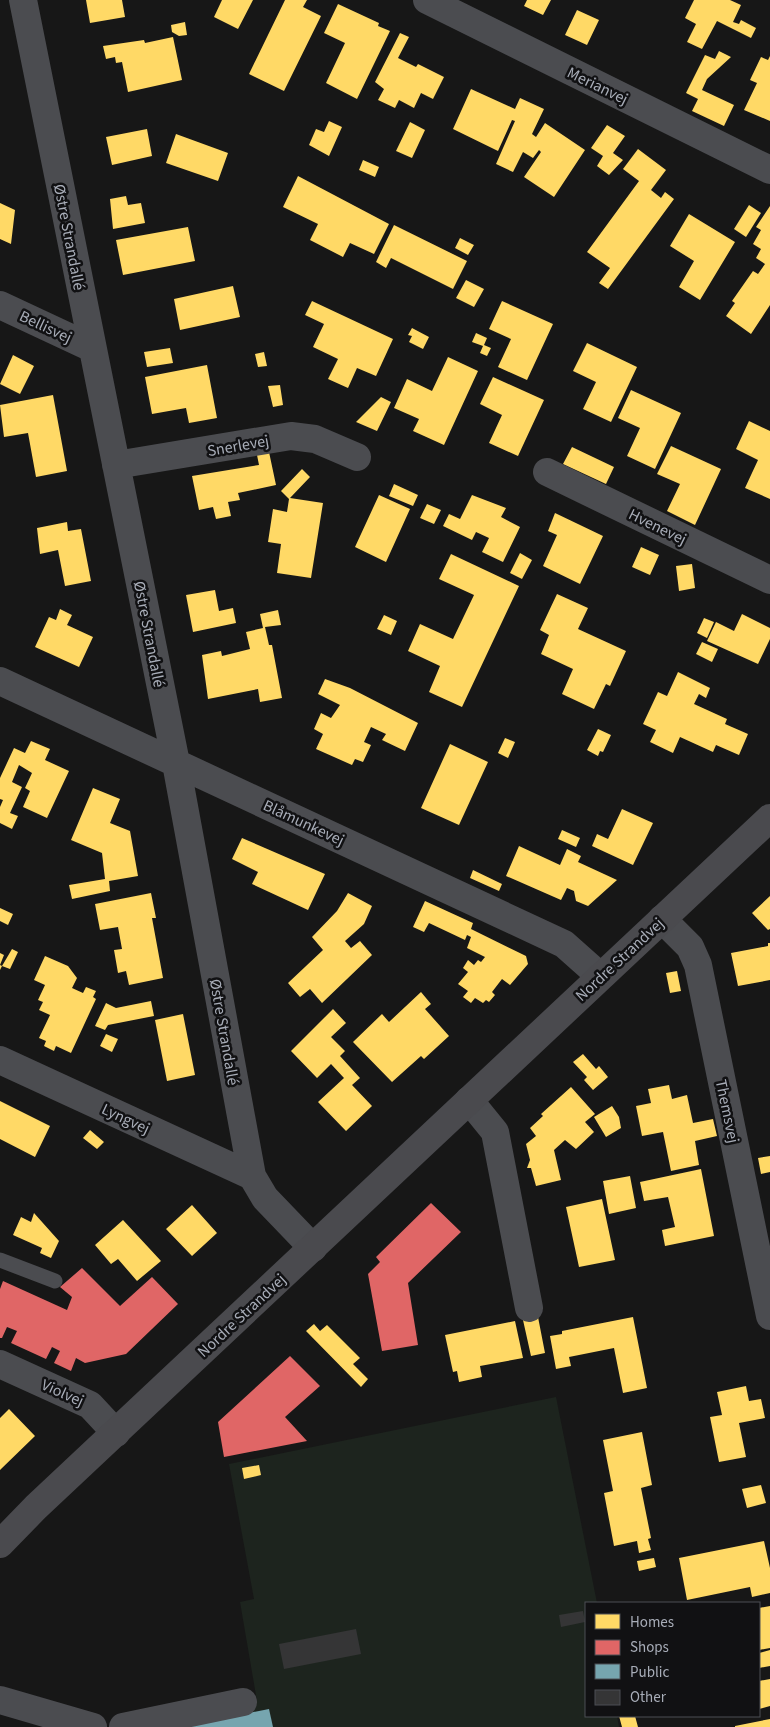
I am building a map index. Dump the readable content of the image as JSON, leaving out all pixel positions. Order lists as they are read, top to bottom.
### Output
{
  "streets": {
    "street": [
      "Merianvej",
      "Østre Strandallé",
      "Bellisvej",
      "Snerlevej",
      "Hvenevej",
      "Blåmunkevej",
      "Nordre Strandvej",
      "Themsvej",
      "Lyngvej",
      "Violvej"
    ]
  },
  "crossings": [
    ["Østre Strandallé", "Bellisvej"],
    ["Østre Strandallé", "Snerlevej"],
    ["Østre Strandallé", "Blåmunkevej"],
    ["Østre Strandallé", "Nordre Strandvej"],
    ["Østre Strandallé", "Lyngvej"],
    ["Blåmunkevej", "Nordre Strandvej"],
    ["Nordre Strandvej", "Themsvej"],
    ["Nordre Strandvej", "Violvej"]
  ],
  "legend": [
    "Homes",
    "Shops",
    "Public",
    "Other"
  ]
}
